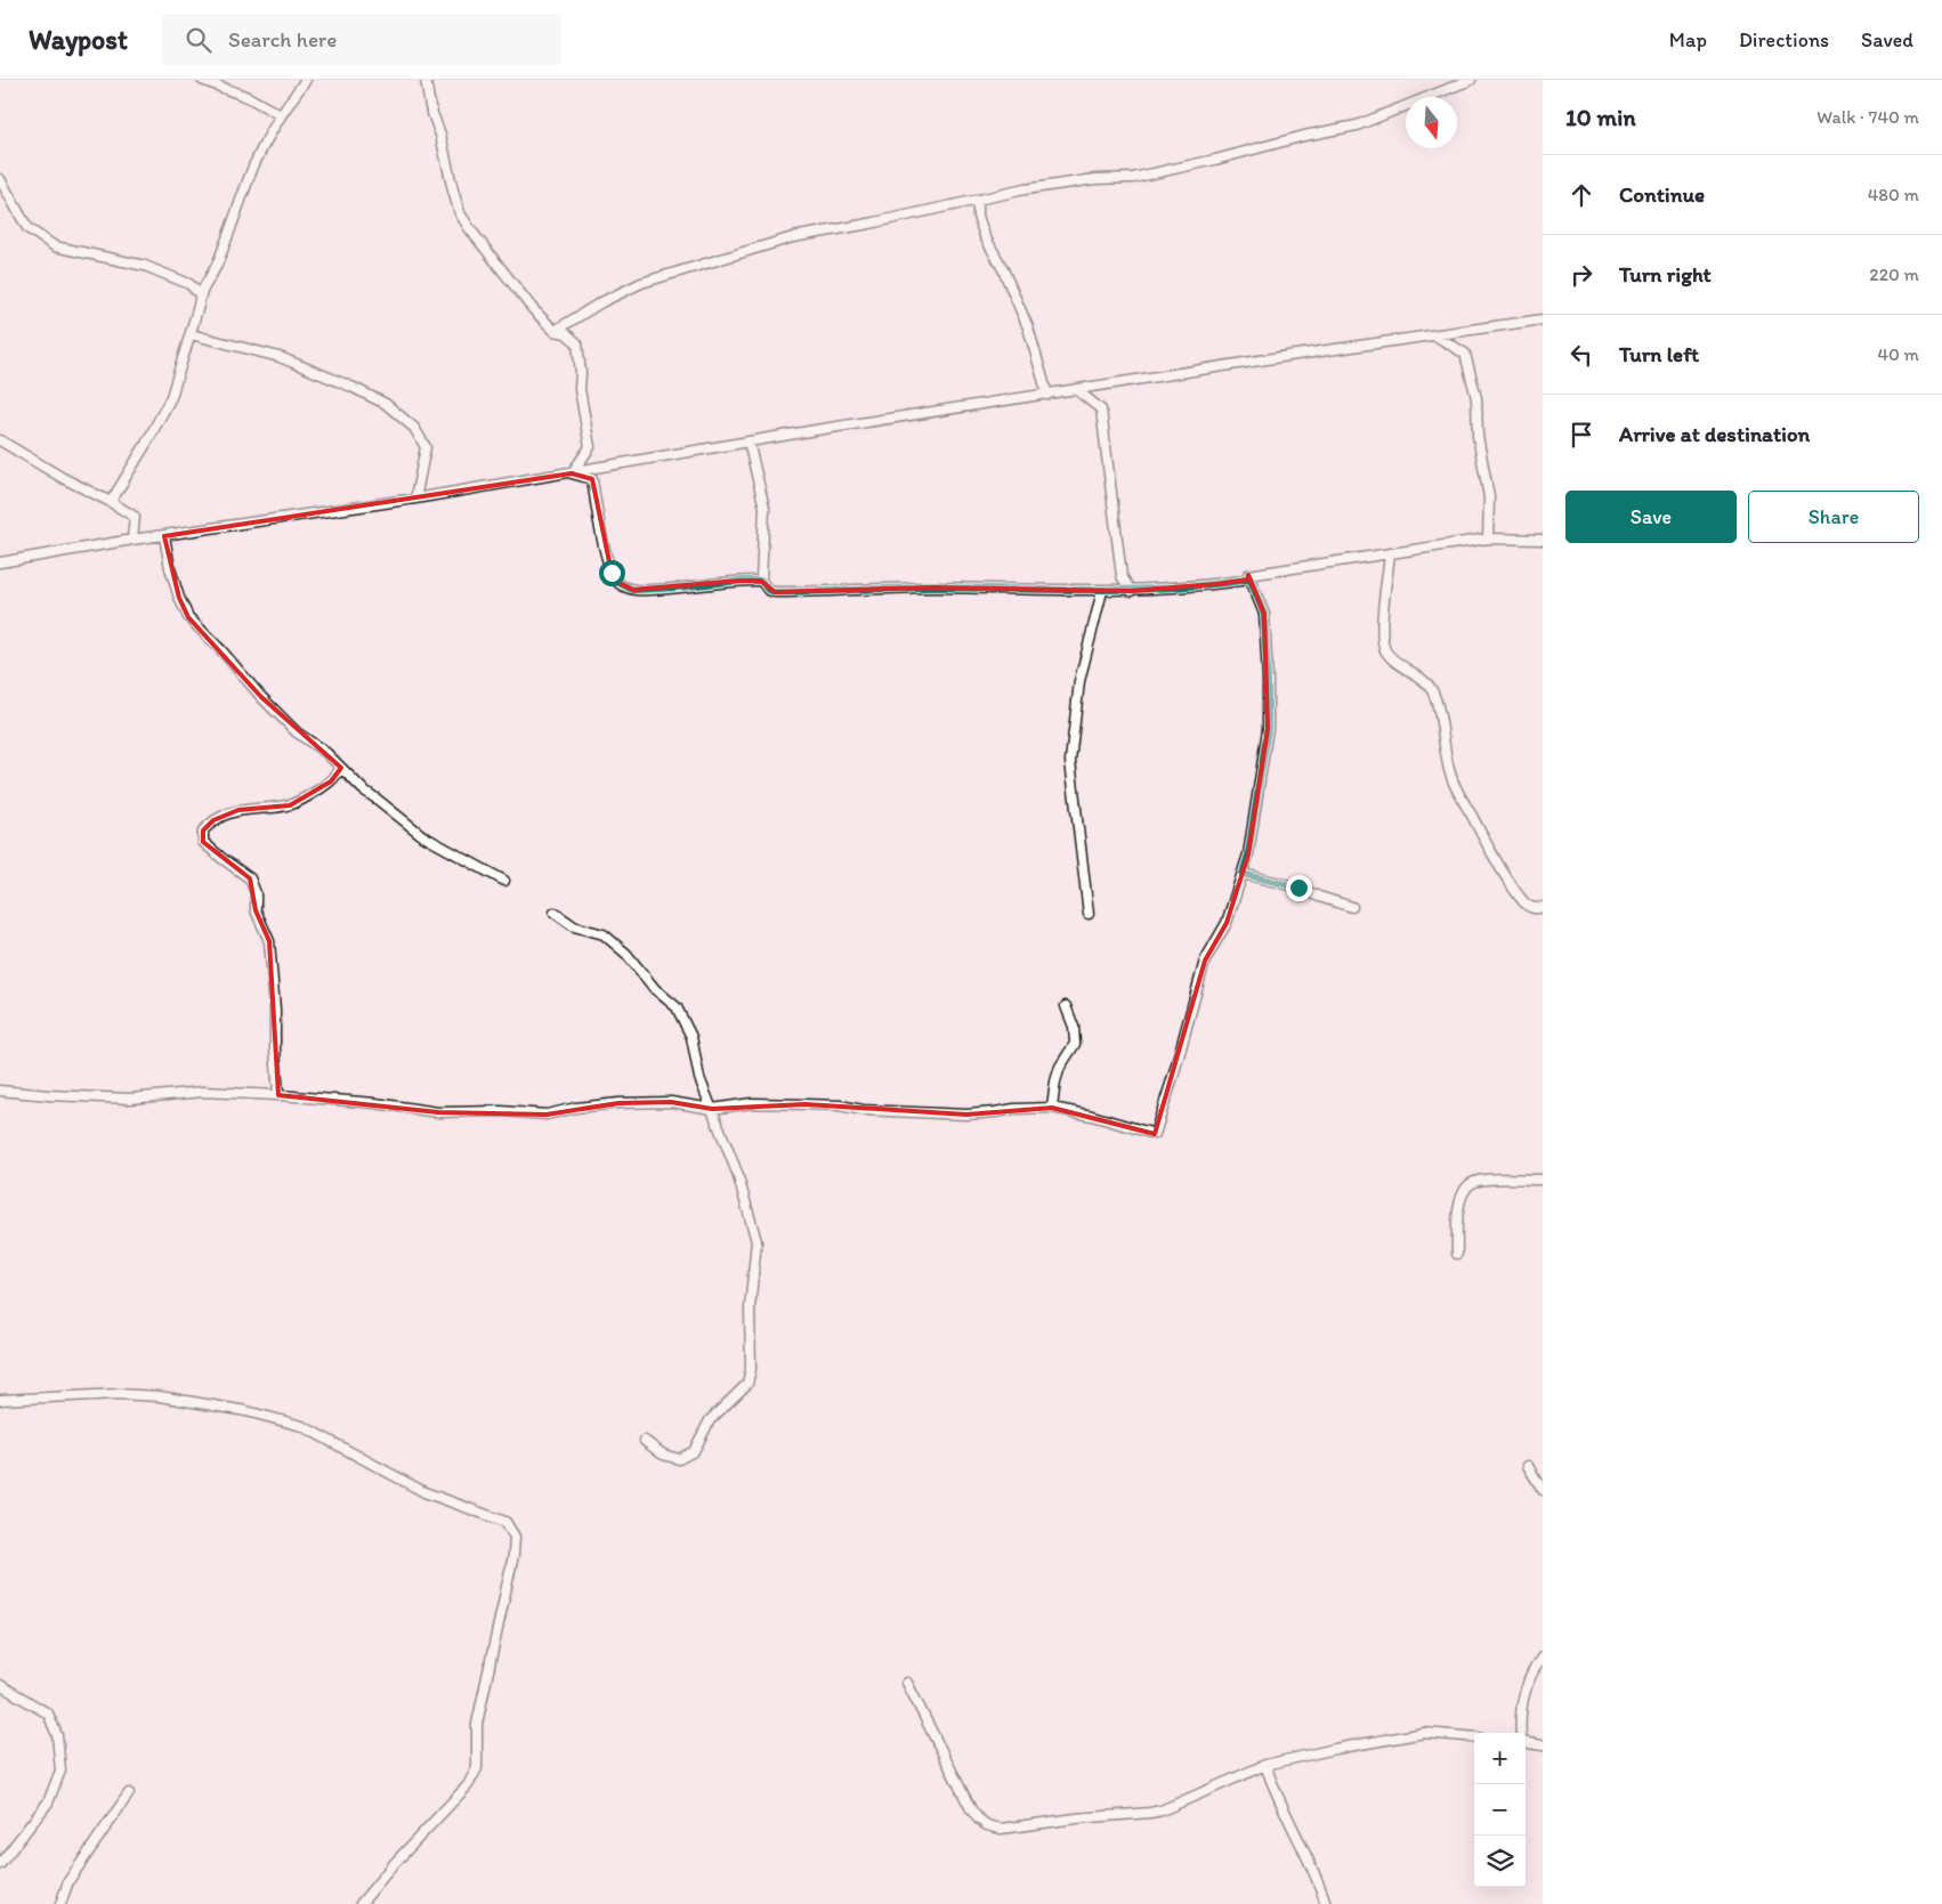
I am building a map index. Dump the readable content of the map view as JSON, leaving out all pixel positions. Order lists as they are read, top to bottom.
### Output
{
  "north": "bottom",
  "page": {
    "header": "Waypost",
    "search": "Search here",
    "nav": ["Map", "Directions", "Saved"],
    "heading": ["10 min", "Walk · 740 m"],
    "list": [
      ["Continue", "480 m"],
      ["Turn right", "220 m"],
      ["Turn left", "40 m"],
      "Arrive at destination"
    ],
    "buttons": ["Save", "Share"],
    "map_buttons": ["+", "−"]
  }
}
